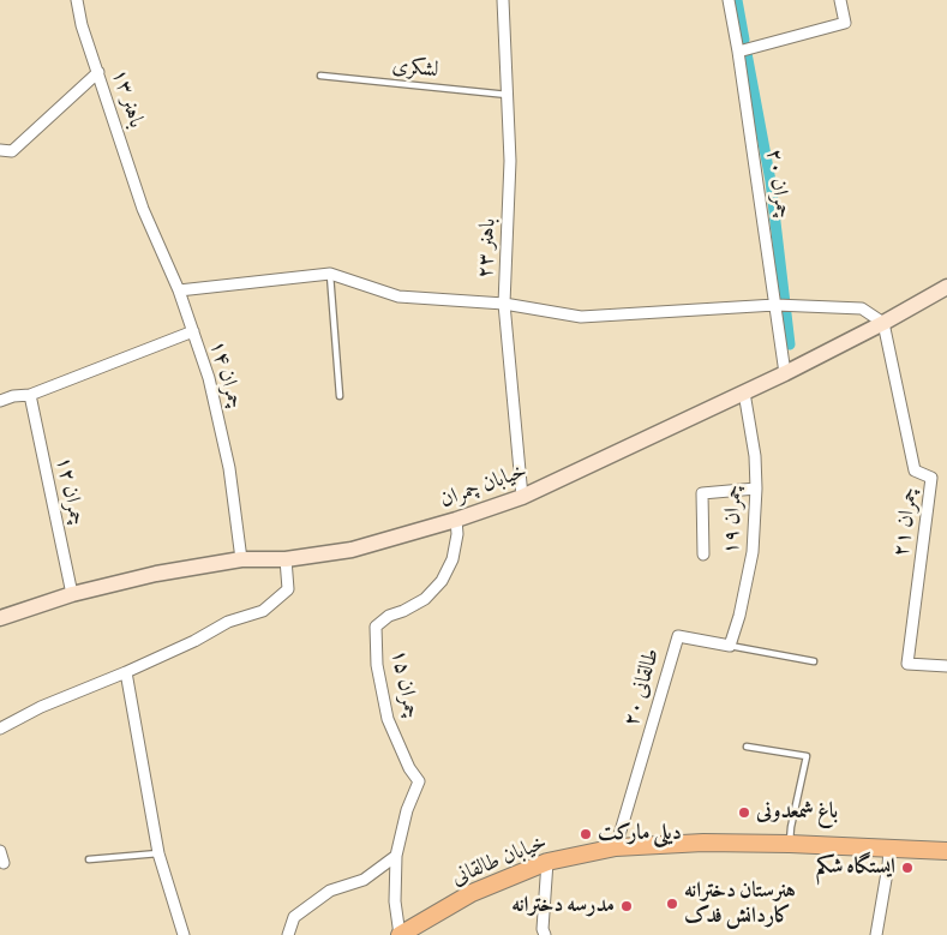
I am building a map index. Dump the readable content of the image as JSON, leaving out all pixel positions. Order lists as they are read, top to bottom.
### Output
{
  "streets": {
    "main road": ["خیابان چمران", "خیابان طالقانی"],
    "street": [
      "باهنر ۱۳",
      "چمران ۲۰",
      "باهنر ۲۳",
      "چمران ۱۴",
      "چمران ۱۲",
      "چمران ۱۹",
      "چمران ۲۱",
      "چمران ۱۵",
      "طالقانی ۲۰"
    ],
    "lane": ["لشکری"]
  },
  "crossings": [
    ["لشکری", "باهنر ۲۳"],
    ["باهنر ۱۳", "چمران ۱۴"],
    ["چمران ۲۰", "خیابان چمران"],
    ["باهنر ۲۳", "خیابان چمران"],
    ["چمران ۱۴", "خیابان چمران"],
    ["خیابان چمران", "چمران ۱۲"],
    ["خیابان چمران", "چمران ۱۹"],
    ["خیابان چمران", "چمران ۲۱"],
    ["خیابان چمران", "چمران ۱۵"],
    ["چمران ۱۹", "طالقانی ۲۰"],
    ["طالقانی ۲۰", "خیابان طالقانی"]
  ],
  "places": [
    "باغ شمعدونی",
    "دیلی مارکت",
    "ایستگاه شکم",
    "هنرستان دخترانه کاردانش فدک",
    "مدرسه دخترانه"
  ]
}
